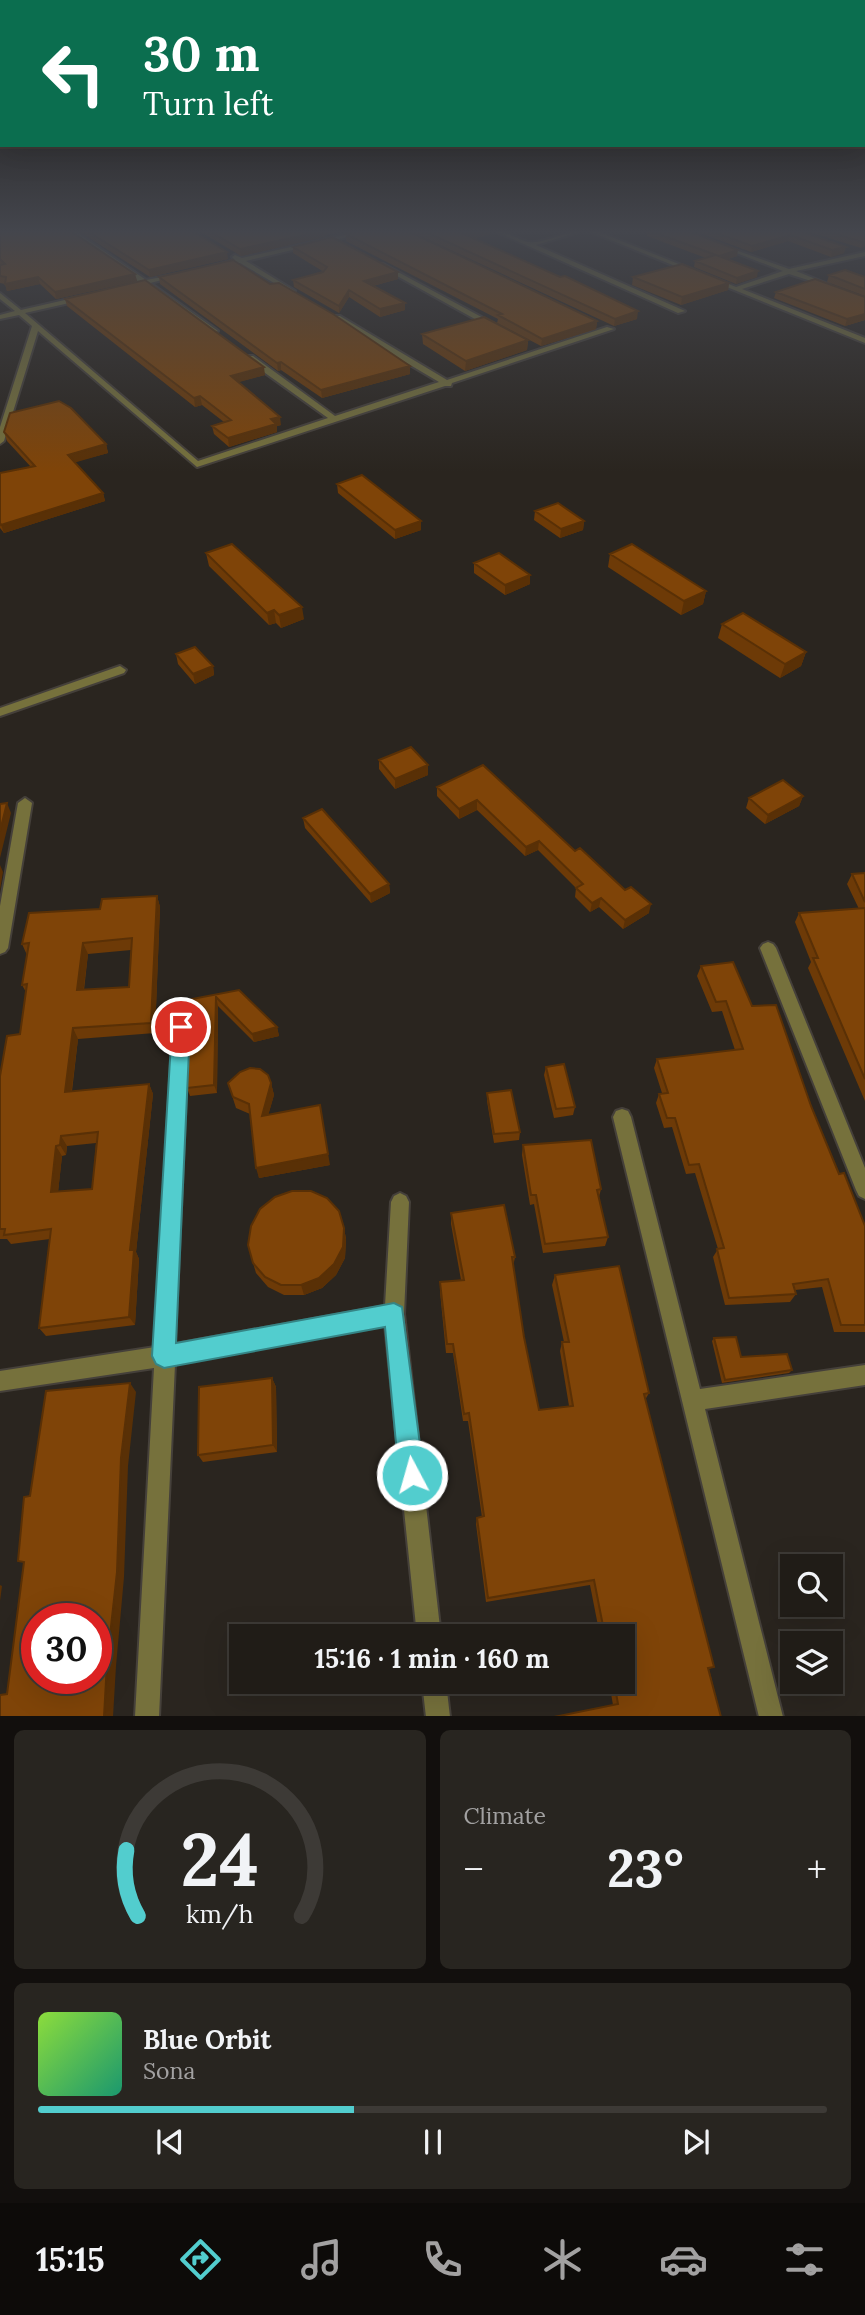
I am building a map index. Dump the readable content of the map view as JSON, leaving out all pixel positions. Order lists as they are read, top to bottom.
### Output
{
  "page": {
    "turn": ["30 m", "Turn left"],
    "limit": "30",
    "trip": "15:16 · 1 min · 160 m",
    "tile": "Climate",
    "heat": ["−", "23°", "+"],
    "song": ["Blue Orbit", "Sona"],
    "tabs": "15:15",
    "gauge": ["24", "km/h"]
  }
}
